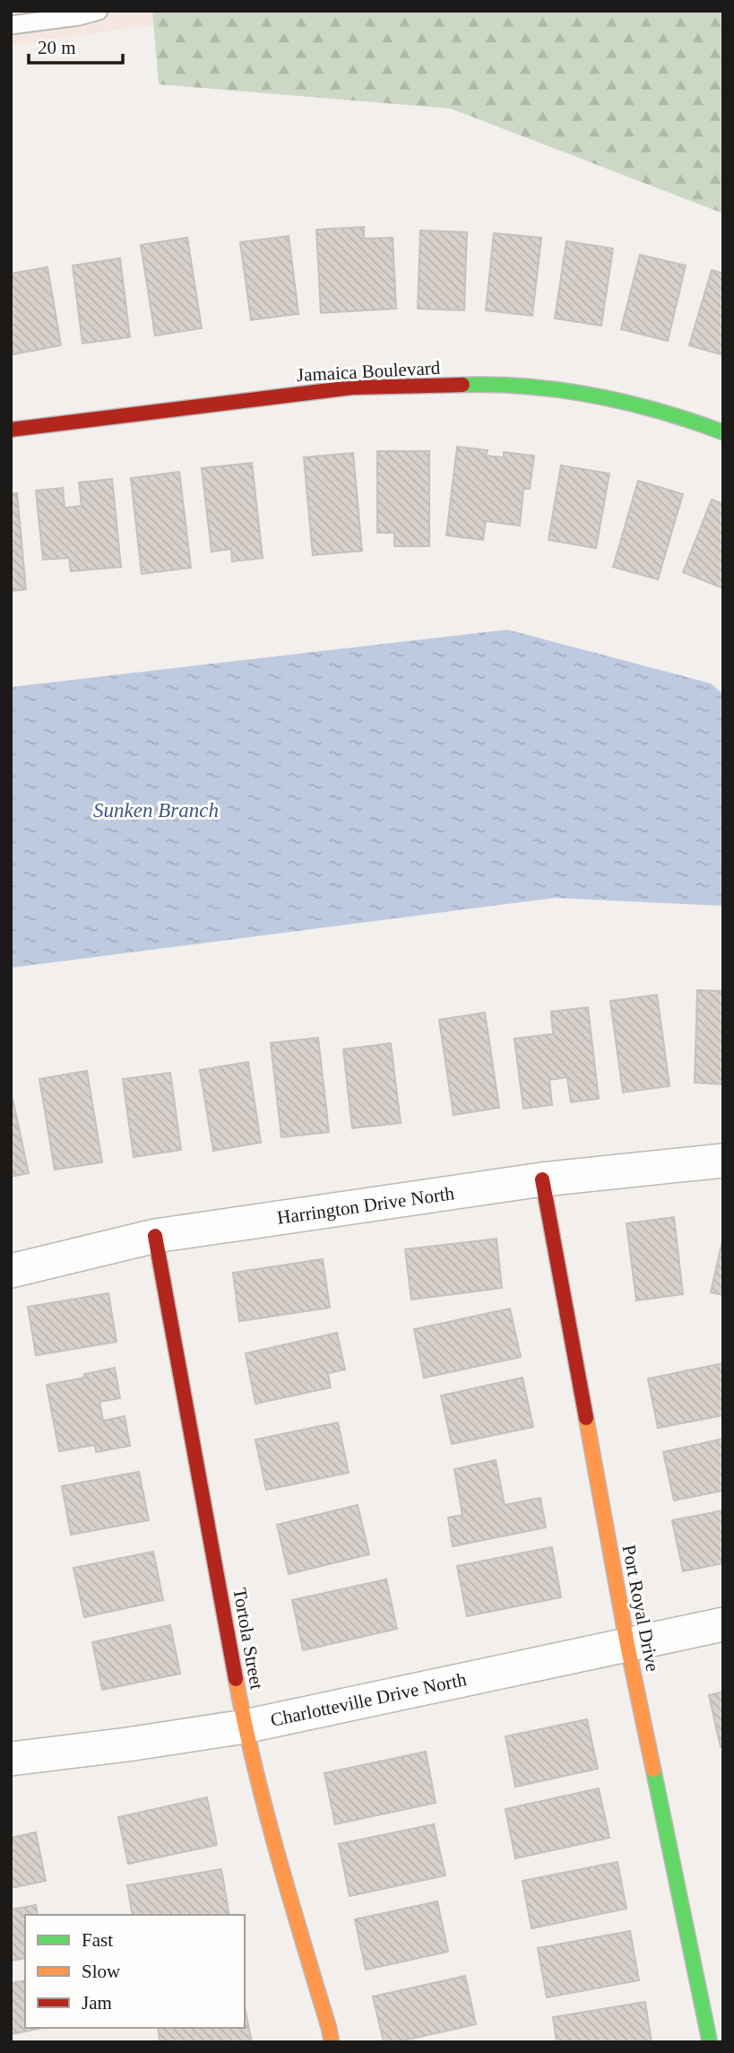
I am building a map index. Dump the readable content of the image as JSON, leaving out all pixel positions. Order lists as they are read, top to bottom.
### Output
{
  "streets": {
    "street": [
      "Jamaica Boulevard",
      "Harrington Drive North",
      "Port Royal Drive",
      "Tortola Street",
      "Charlotteville Drive North"
    ]
  },
  "crossings": [
    ["Harrington Drive North", "Port Royal Drive"],
    ["Harrington Drive North", "Tortola Street"],
    ["Port Royal Drive", "Charlotteville Drive North"],
    ["Tortola Street", "Charlotteville Drive North"]
  ],
  "water": ["Sunken Branch"],
  "legend": ["Fast", "Slow", "Jam"],
  "scale_bar": "20 m"
}
